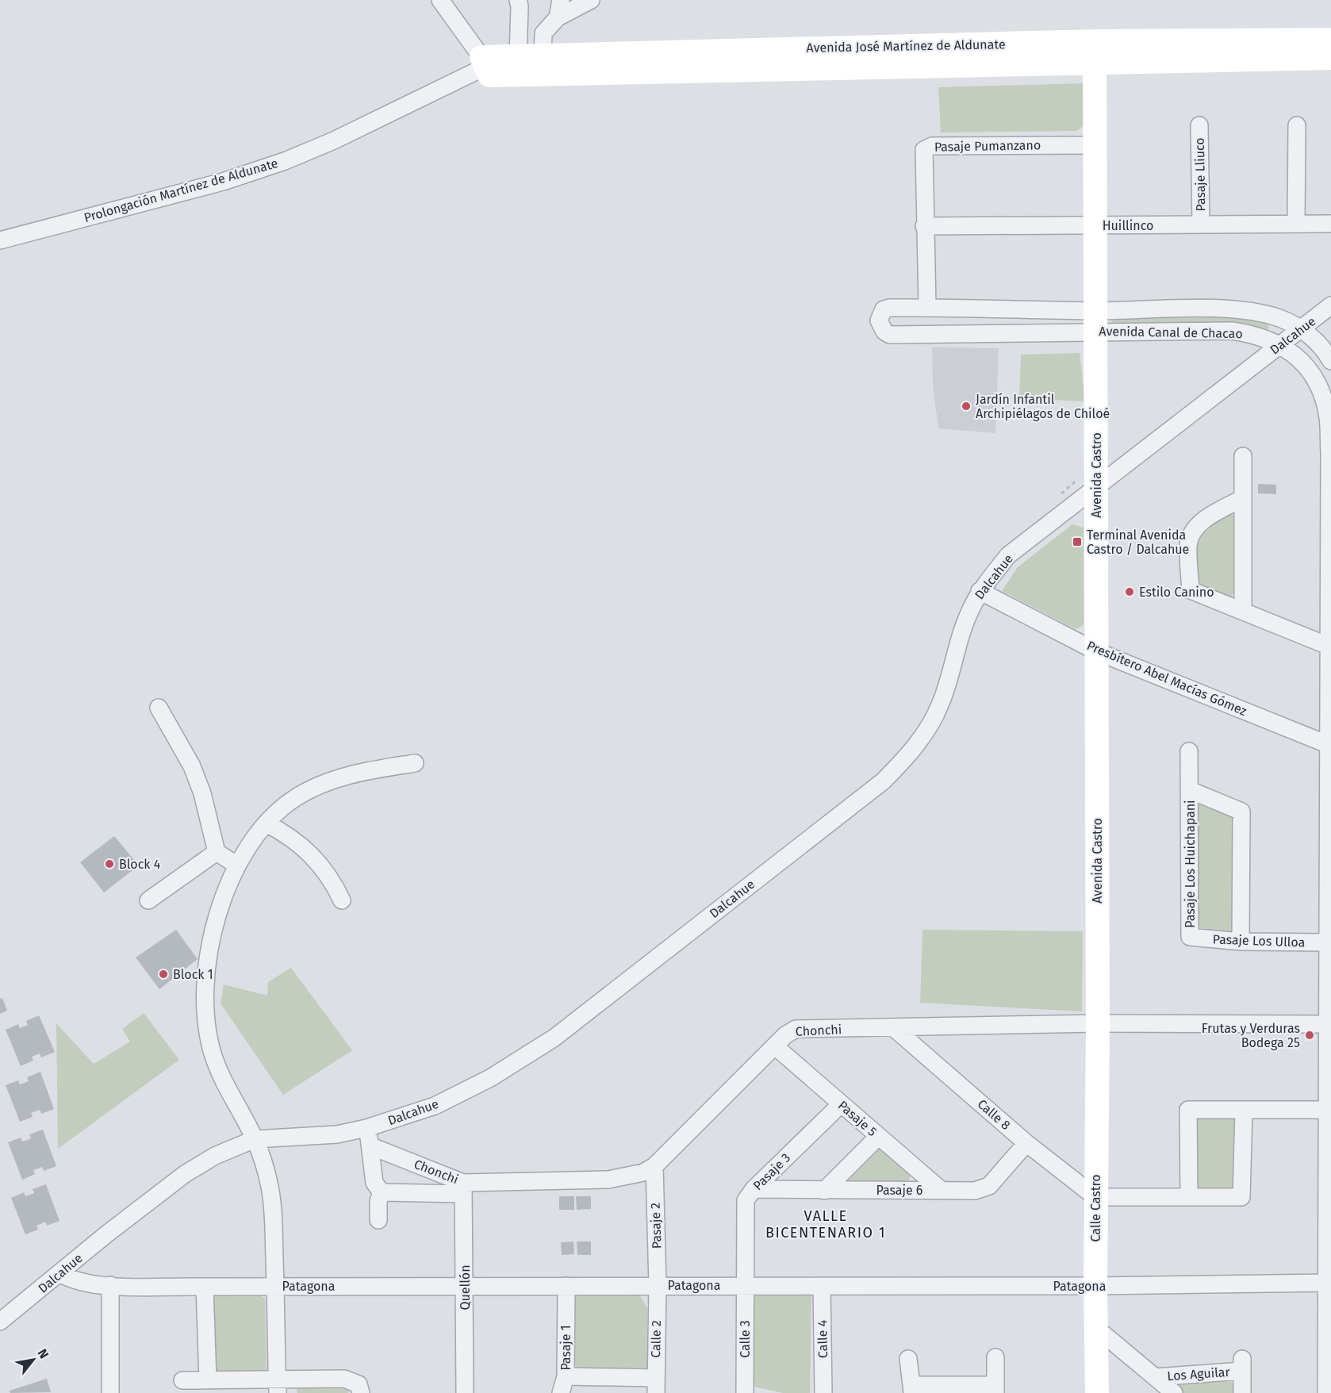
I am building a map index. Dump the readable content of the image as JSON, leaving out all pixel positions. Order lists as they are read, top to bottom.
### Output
{
  "streets": {
    "street": [
      "Avenida José Martínez de Aldunate",
      "Pasaje Pumanzano",
      "Pasaje Lliuco",
      "Prolongación Martínez de Aldunate",
      "Huillinco",
      "Avenida Canal de Chacao",
      "Dalcahue",
      "Avenida Castro",
      "Presbítero Abel Macías Gómez",
      "Pasaje Los Huichapani",
      "Pasaje Los Ulloa",
      "Chonchi",
      "Calle 8",
      "Pasaje 5",
      "Pasaje 3",
      "Pasaje 6",
      "Calle Castro",
      "Pasaje 2",
      "Patagona",
      "Quellón",
      "Calle 2",
      "Calle 3",
      "Calle 4",
      "Pasaje 1",
      "Los Aguilar"
    ]
  },
  "crossings": [
    ["Avenida José Martínez de Aldunate", "Prolongación Martínez de Aldunate"],
    ["Avenida José Martínez de Aldunate", "Avenida Castro"],
    ["Pasaje Pumanzano", "Huillinco"],
    ["Pasaje Pumanzano", "Avenida Canal de Chacao"],
    ["Pasaje Pumanzano", "Avenida Castro"],
    ["Pasaje Lliuco", "Huillinco"],
    ["Huillinco", "Avenida Castro"],
    ["Avenida Canal de Chacao", "Dalcahue"],
    ["Avenida Canal de Chacao", "Avenida Castro"],
    ["Avenida Canal de Chacao", "Presbítero Abel Macías Gómez"],
    ["Avenida Canal de Chacao", "Pasaje Los Ulloa"],
    ["Avenida Canal de Chacao", "Chonchi"],
    ["Avenida Canal de Chacao", "Patagona"],
    ["Dalcahue", "Avenida Castro"],
    ["Dalcahue", "Presbítero Abel Macías Gómez"],
    ["Dalcahue", "Patagona"],
    ["Avenida Castro", "Presbítero Abel Macías Gómez"],
    ["Avenida Castro", "Chonchi"],
    ["Avenida Castro", "Calle Castro"],
    ["Pasaje Los Huichapani", "Pasaje Los Ulloa"],
    ["Chonchi", "Calle 8"],
    ["Chonchi", "Pasaje 5"],
    ["Chonchi", "Calle Castro"],
    ["Chonchi", "Pasaje 2"],
    ["Chonchi", "Quellón"],
    ["Calle 8", "Pasaje 6"],
    ["Calle 8", "Calle Castro"],
    ["Pasaje 5", "Pasaje 3"],
    ["Pasaje 5", "Pasaje 6"],
    ["Pasaje 3", "Pasaje 6"],
    ["Pasaje 3", "Patagona"],
    ["Pasaje 3", "Calle 3"],
    ["Calle Castro", "Patagona"],
    ["Pasaje 2", "Patagona"],
    ["Pasaje 2", "Calle 2"],
    ["Patagona", "Quellón"],
    ["Patagona", "Calle 2"],
    ["Patagona", "Calle 3"],
    ["Patagona", "Calle 4"],
    ["Patagona", "Pasaje 1"],
    ["Calle 2", "Pasaje 1"]
  ],
  "districts": ["VALLE BICENTENARIO 1"],
  "places": {
    "other": [
      "Jardín Infantil Archipiélagos de Chiloé",
      "Estilo Canino",
      "Block 4",
      "Block 1",
      "Frutas y Verduras Bodega 25"
    ],
    "transit": ["Terminal Avenida Castro / Dalcahue"]
  },
  "north": "top right"
}
